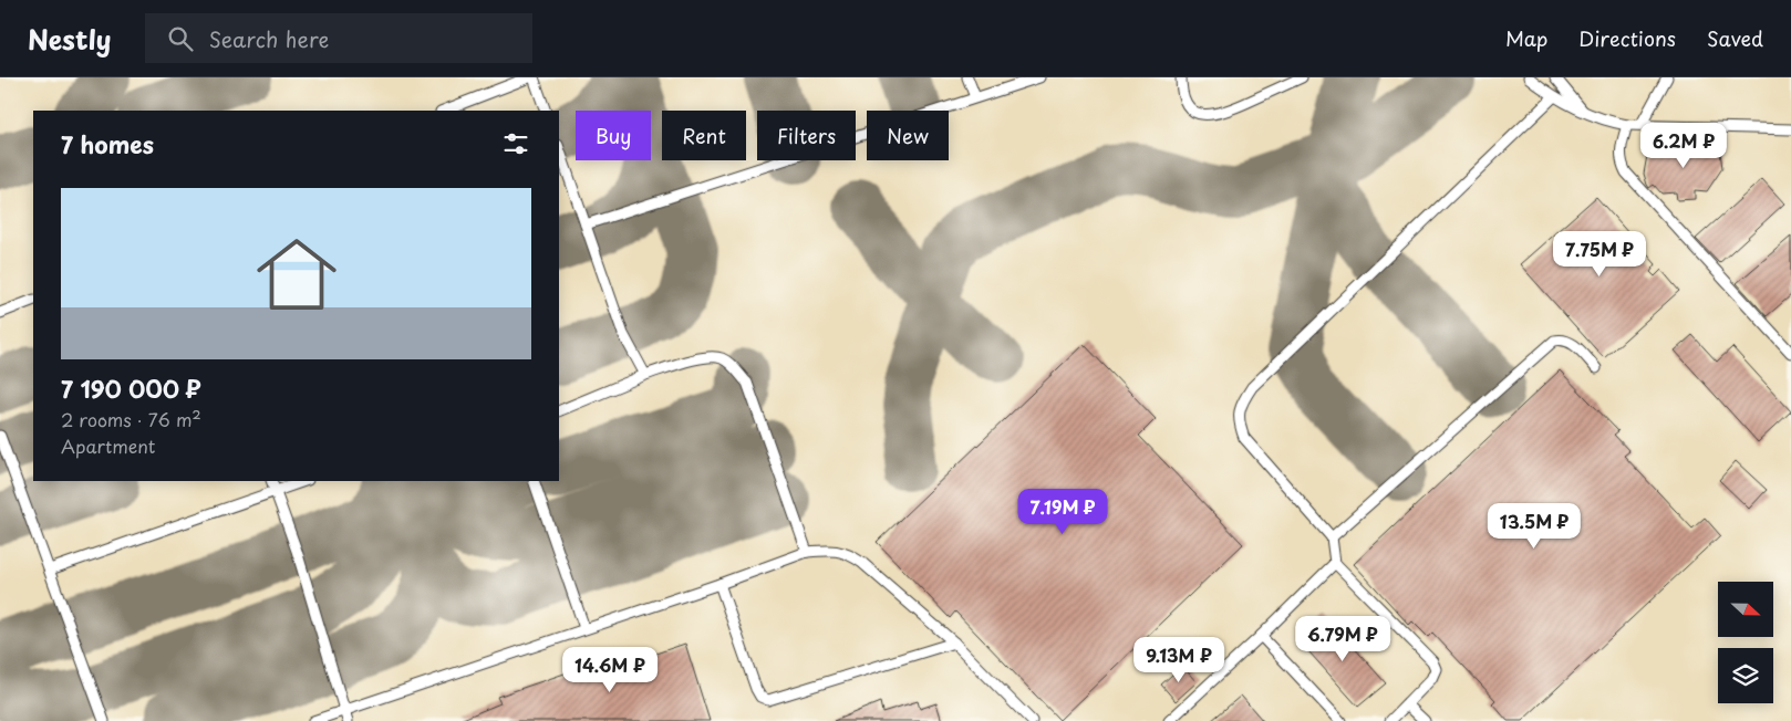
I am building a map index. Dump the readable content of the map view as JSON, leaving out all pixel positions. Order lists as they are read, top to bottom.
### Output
{
  "north": "right",
  "page": {
    "header": "Nestly",
    "search": "Search here",
    "nav": ["Map", "Directions", "Saved"],
    "chip": [
      "Buy",
      "Rent",
      "Filters",
      "New"
    ],
    "heading": "7 homes",
    "price": [
      "6.2M ₽",
      "7.75M ₽",
      "7.19M ₽",
      "13.5M ₽",
      "6.79M ₽",
      "9.13M ₽",
      "14.6M ₽"
    ],
    "list": [
      {
        "name": "7 190 000 ₽",
        "note": "2 rooms · 76 m² · Apartment"
      }
    ]
  }
}
